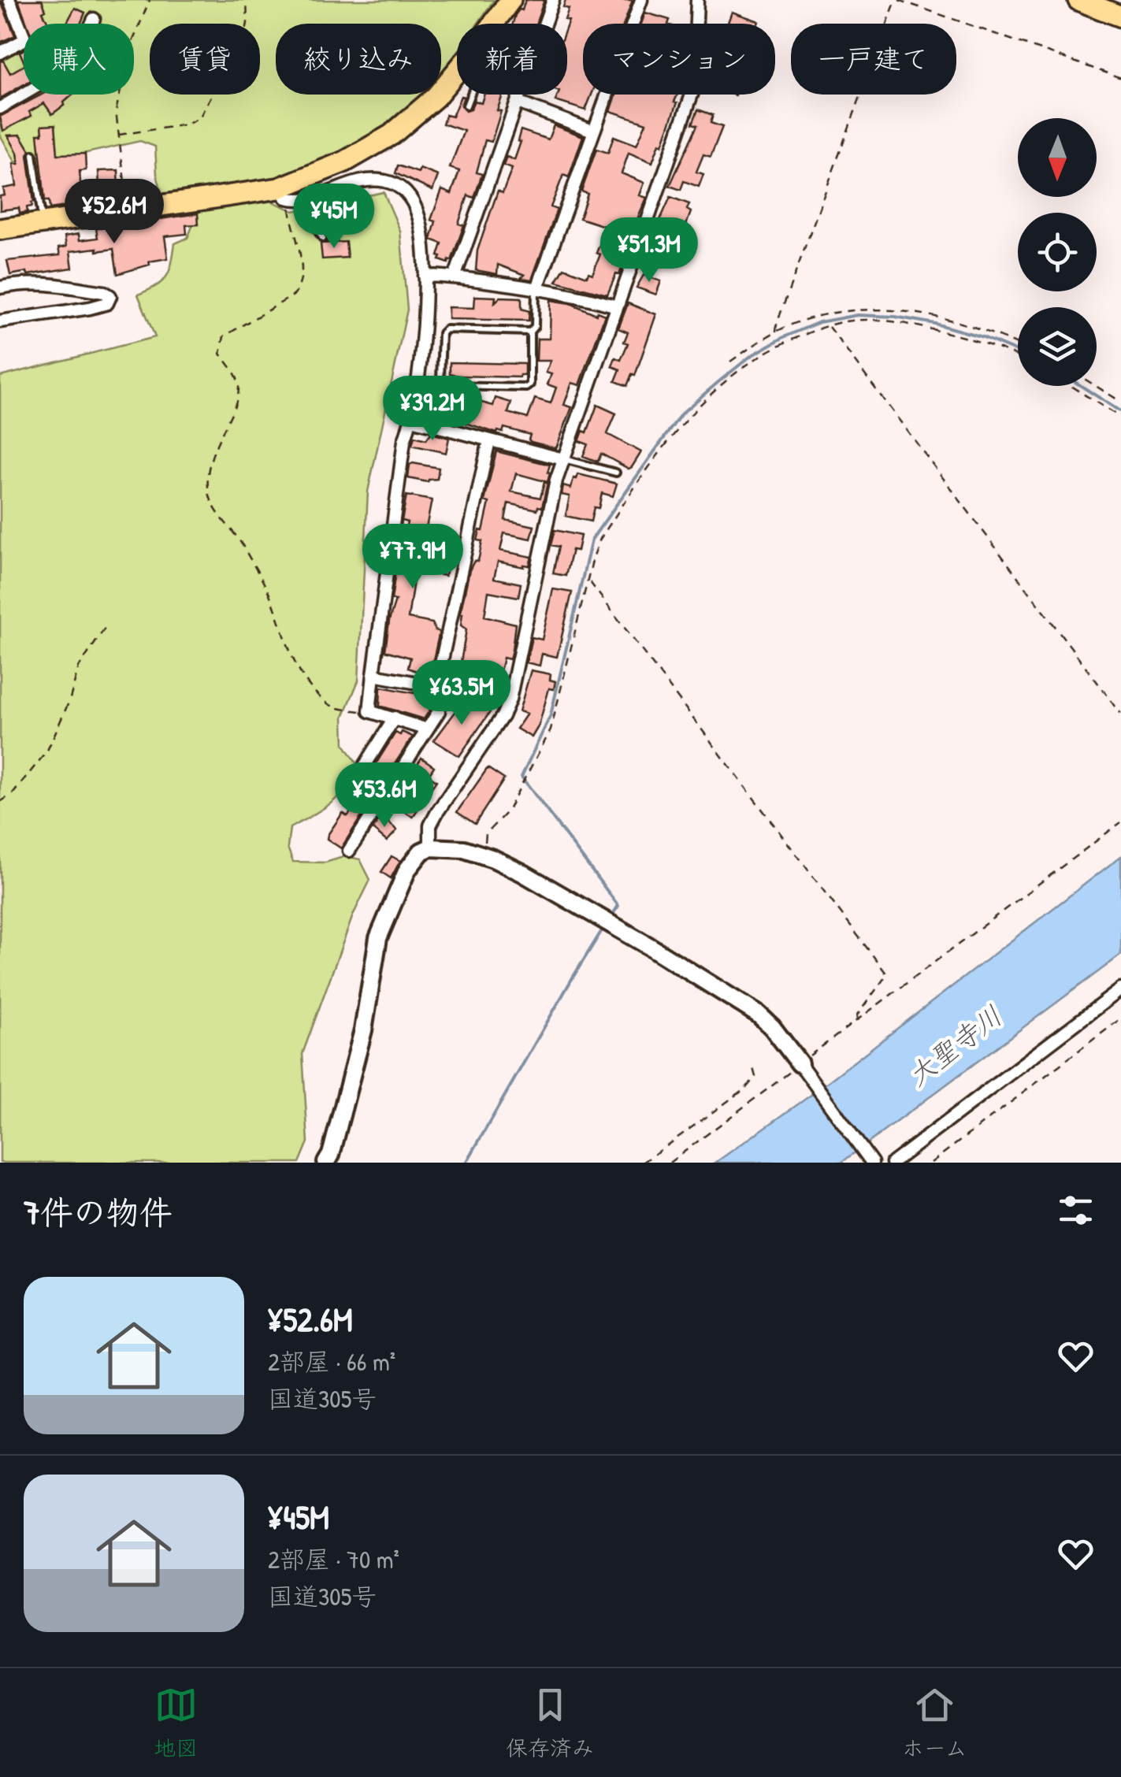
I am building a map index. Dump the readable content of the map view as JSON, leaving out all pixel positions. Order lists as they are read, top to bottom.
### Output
{
  "water": ["大聖寺川"],
  "north": "bottom",
  "page": {
    "chip": [
      "購入",
      "賃貸",
      "絞り込み",
      "新着",
      "マンション",
      "一戸建て"
    ],
    "price": [
      "¥52.6M",
      "¥45M",
      "¥51.3M",
      "¥39.2M",
      "¥77.9M",
      "¥63.5M",
      "¥53.6M"
    ],
    "heading": "7件の物件",
    "list": [
      {
        "name": "¥52.6M",
        "note": "2部屋 · 66 m² · 国道305号"
      },
      {
        "name": "¥45M",
        "note": "2部屋 · 70 m² · 国道305号"
      }
    ],
    "tabs": ["地図", "保存済み", "ホーム"]
  }
}
